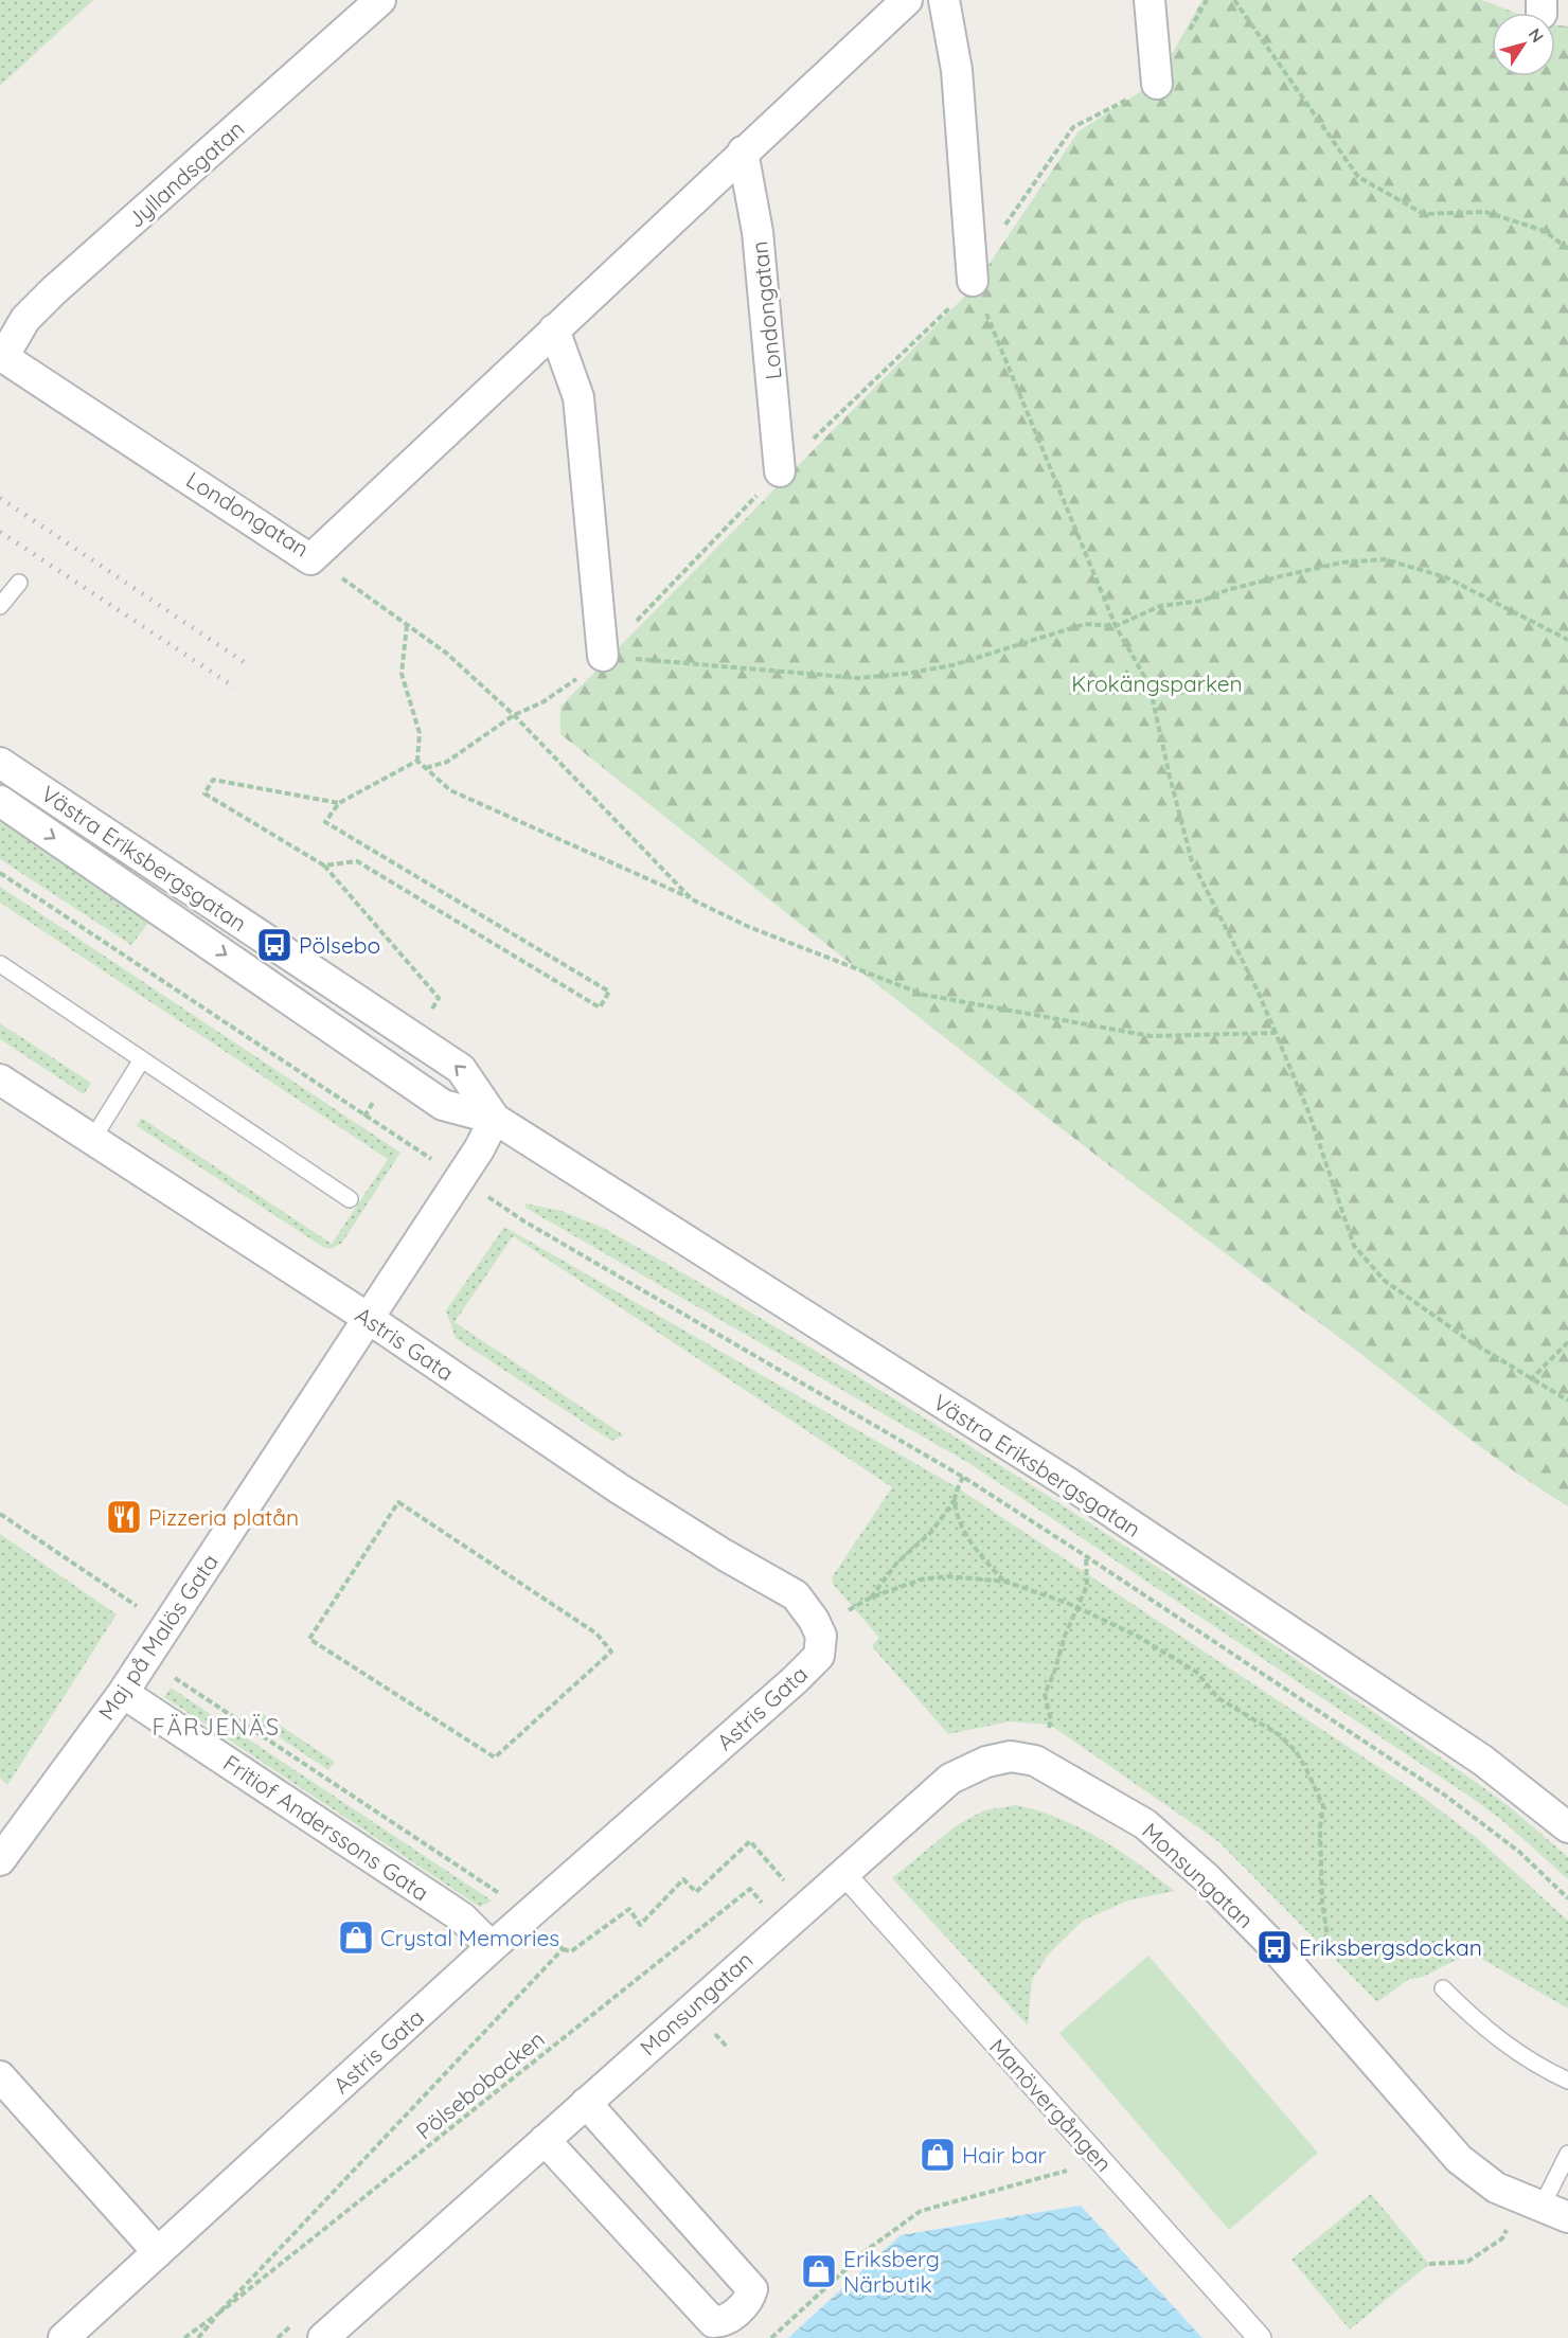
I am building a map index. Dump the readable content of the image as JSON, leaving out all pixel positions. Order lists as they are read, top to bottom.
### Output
{
  "streets": {
    "street": [
      "Jyllandsgatan",
      "Londongatan",
      "Västra Eriksbergsgatan",
      "Astris Gata",
      "Maj på Malös Gata",
      "Fritiof Anderssons Gata",
      "Monsungatan",
      "Manövergången"
    ],
    "path": ["Pölsebobacken"]
  },
  "crossings": [
    ["Jyllandsgatan", "Londongatan"],
    ["Västra Eriksbergsgatan", "Maj på Malös Gata"],
    ["Astris Gata", "Maj på Malös Gata"],
    ["Astris Gata", "Fritiof Anderssons Gata"],
    ["Maj på Malös Gata", "Fritiof Anderssons Gata"],
    ["Monsungatan", "Manövergången"]
  ],
  "districts": ["FÄRJENÄS"],
  "parks": ["Krokängsparken"],
  "places": {
    "bus stop": ["Pölsebo", "Eriksbergsdockan"],
    "restaurant": ["Pizzeria platån"],
    "shop": ["Crystal Memories", "Hair bar", "Eriksberg Närbutik"]
  },
  "north": "top right"
}
